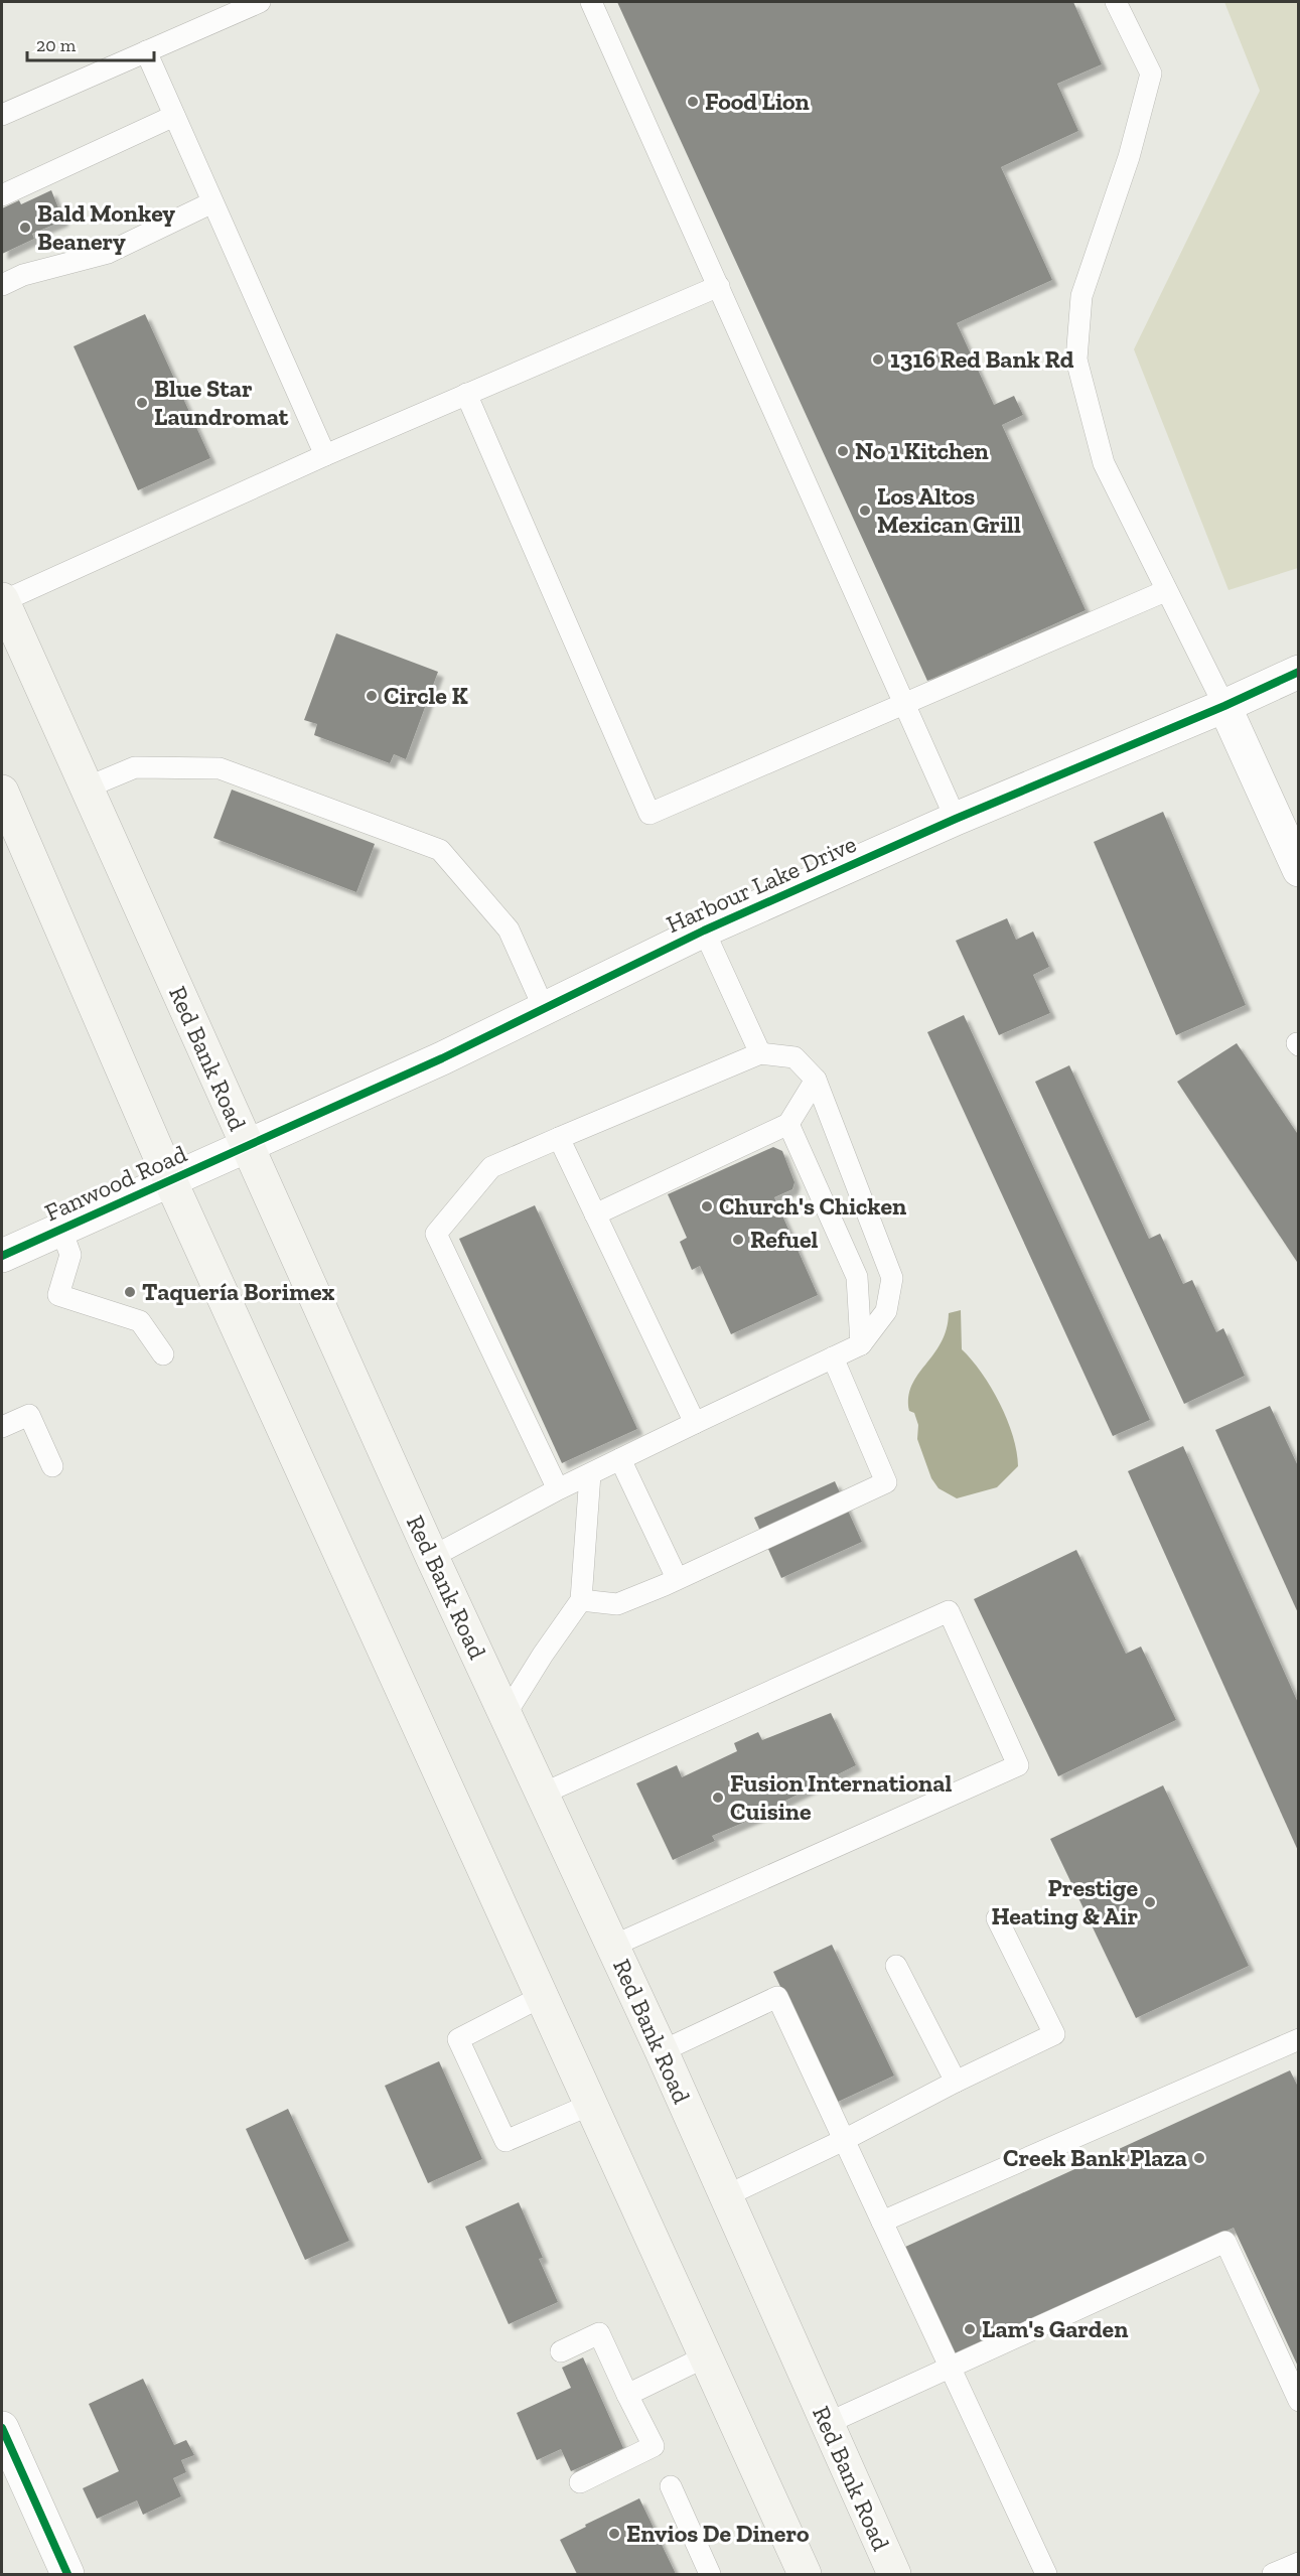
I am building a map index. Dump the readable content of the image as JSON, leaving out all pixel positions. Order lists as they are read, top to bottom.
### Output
{
  "streets": {
    "main road": ["Red Bank Road"],
    "street": ["Harbour Lake Drive", "Fanwood Road"]
  },
  "crossings": [
    ["Harbour Lake Drive", "Red Bank Road"],
    ["Harbour Lake Drive", "Fanwood Road"],
    ["Red Bank Road", "Fanwood Road"]
  ],
  "places": [
    "Food Lion",
    "Bald Monkey Beanery",
    "1316 Red Bank Rd",
    "Blue Star Laundromat",
    "No 1 Kitchen",
    "Los Altos Mexican Grill",
    "Circle K",
    "Church's Chicken",
    "Refuel",
    "Taquería Borimex",
    "Fusion International Cuisine",
    "Prestige Heating & Air",
    "Creek Bank Plaza",
    "Lam's Garden",
    "Envios De Dinero"
  ],
  "scale_bar": "20 m"
}
